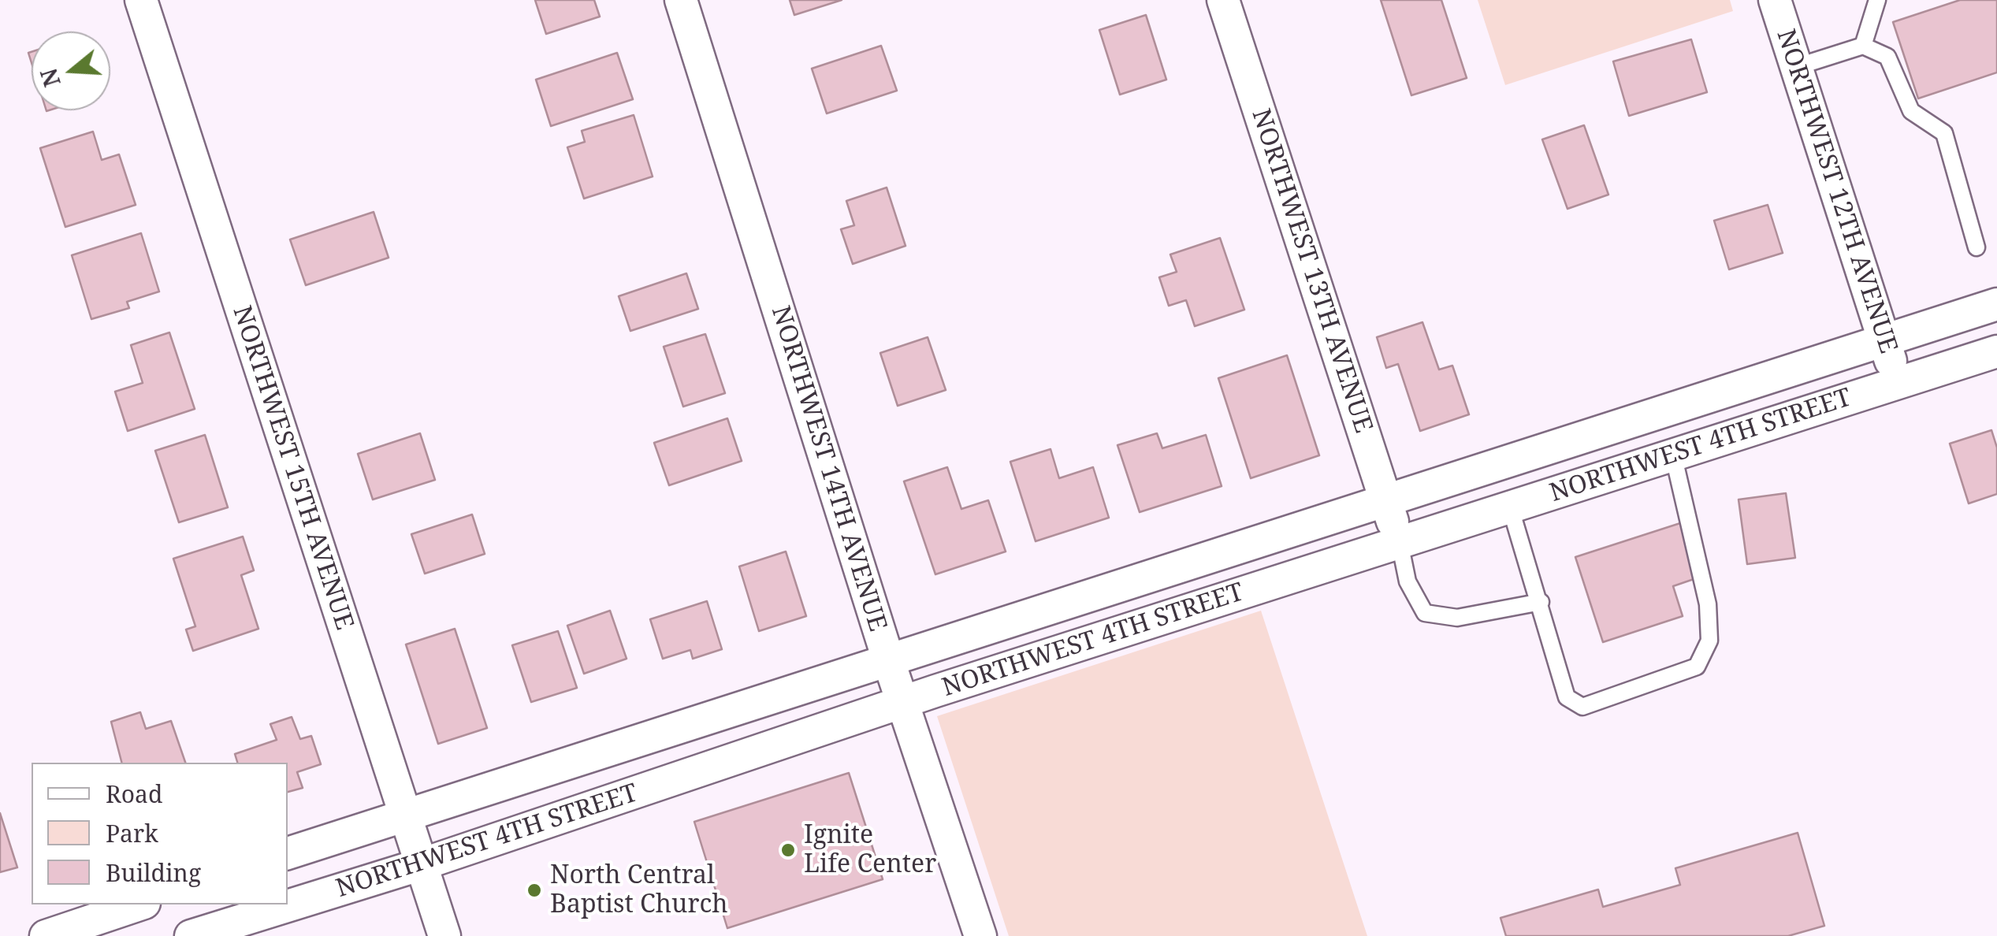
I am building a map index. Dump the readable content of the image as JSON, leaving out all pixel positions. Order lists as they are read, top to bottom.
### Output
{
  "streets": {
    "street": [
      "NORTHWEST 12TH AVENUE",
      "NORTHWEST 13TH AVENUE",
      "NORTHWEST 4TH STREET",
      "NORTHWEST 15TH AVENUE",
      "NORTHWEST 14TH AVENUE"
    ]
  },
  "crossings": [
    ["NORTHWEST 12TH AVENUE", "NORTHWEST 4TH STREET"],
    ["NORTHWEST 13TH AVENUE", "NORTHWEST 4TH STREET"],
    ["NORTHWEST 4TH STREET", "NORTHWEST 15TH AVENUE"],
    ["NORTHWEST 4TH STREET", "NORTHWEST 14TH AVENUE"]
  ],
  "places": ["Ignite Life Center", "North Central Baptist Church"],
  "legend": ["Road", "Park", "Building"],
  "north": "left"
}
